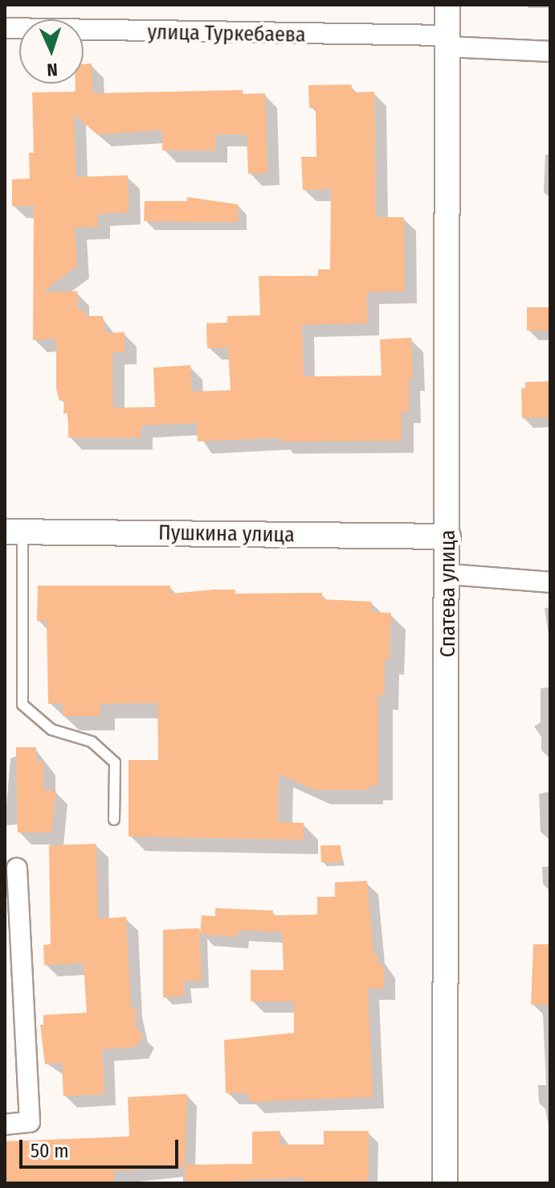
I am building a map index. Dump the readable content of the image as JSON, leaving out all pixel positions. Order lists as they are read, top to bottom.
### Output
{
  "streets": {
    "street": ["улица Туркебаева", "Пушкина улица", "Спатева улица"]
  },
  "crossings": [
    ["улица Туркебаева", "Спатева улица"],
    ["Пушкина улица", "Спатева улица"]
  ],
  "scale_bar": "50 m",
  "north": "bottom"
}
